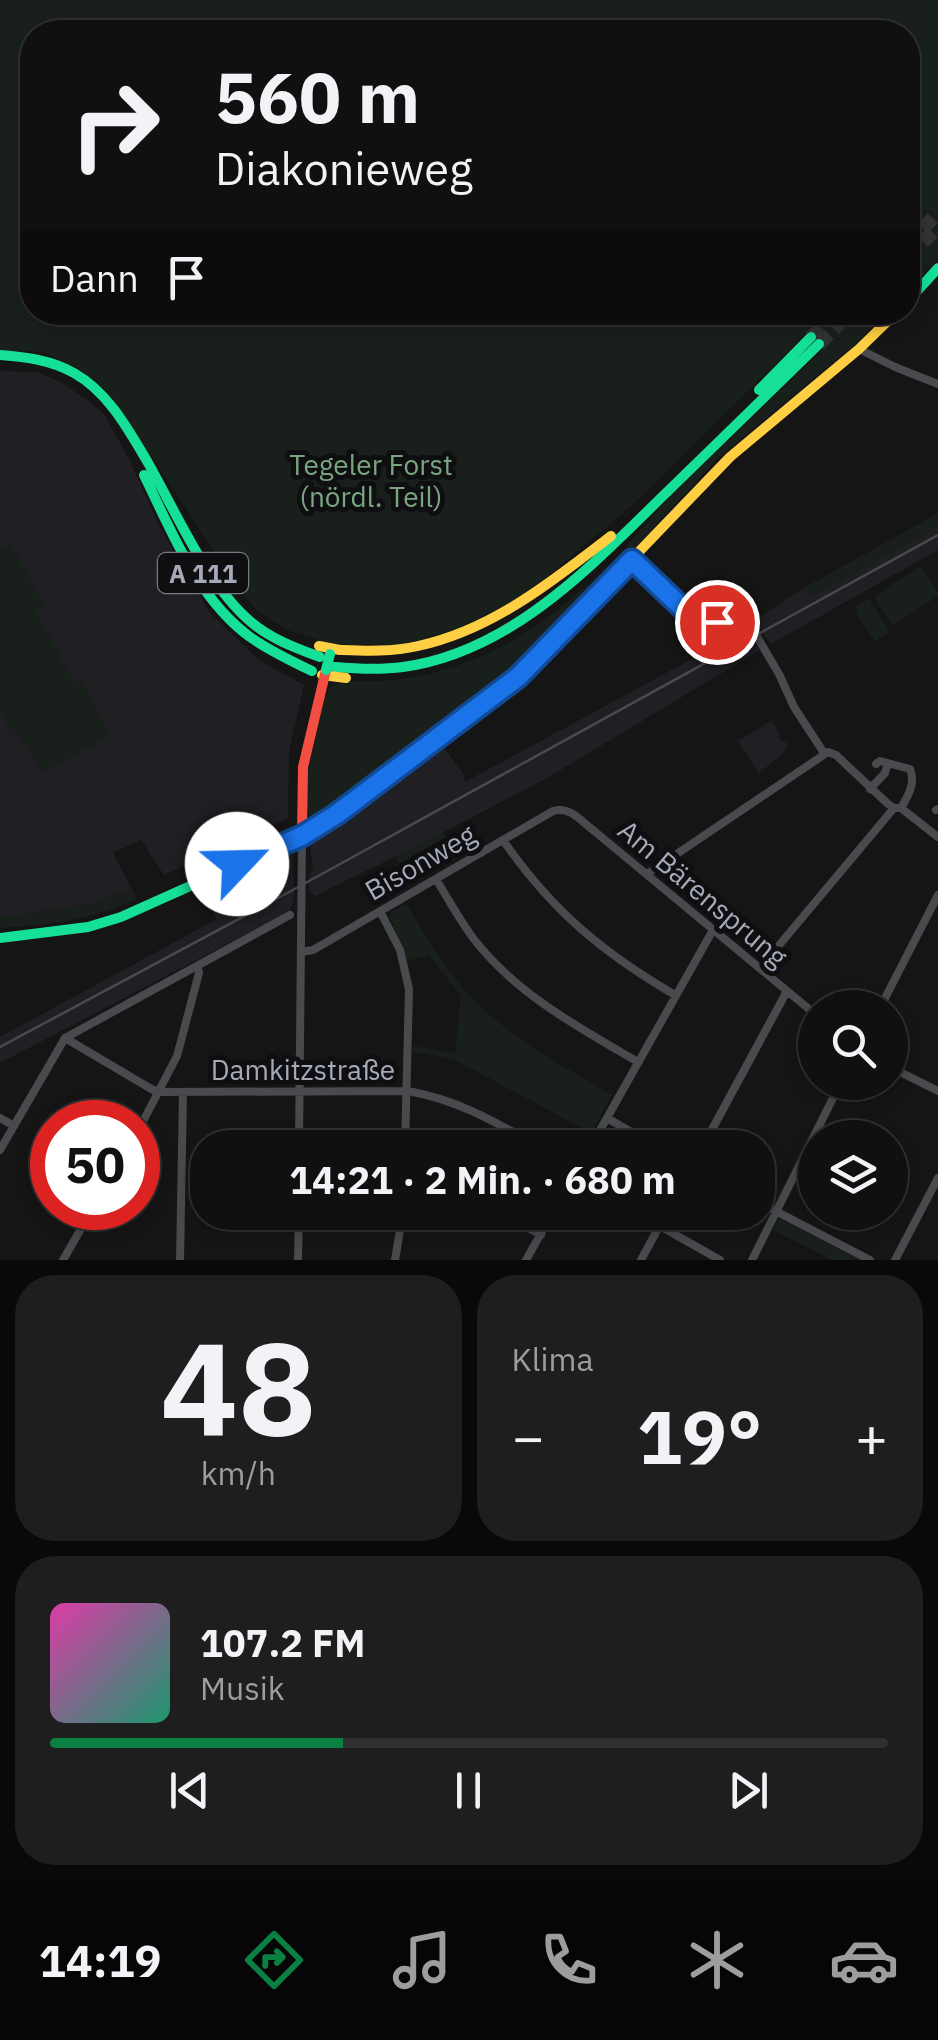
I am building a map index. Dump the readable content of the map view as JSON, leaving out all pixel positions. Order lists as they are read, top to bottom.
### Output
{
  "streets": {
    "main road": ["A 111"],
    "street": ["Bisonweg", "Am Bärensprung", "Damkitzstraße"]
  },
  "crossings": [
    ["Bisonweg", "Am Bärensprung"]
  ],
  "parks": ["Tegeler Forst (nördl. Teil)"],
  "page": {
    "turn": ["560 m", "Diakonieweg"],
    "then": "Dann",
    "limit": "50",
    "trip": "14:21 · 2 Min. · 680 m",
    "tile": [
      ["48", "km/h"],
      "Klima"
    ],
    "heat": ["−", "19°", "+"],
    "song": ["107.2 FM", "Musik"],
    "tabs": "14:19"
  }
}
